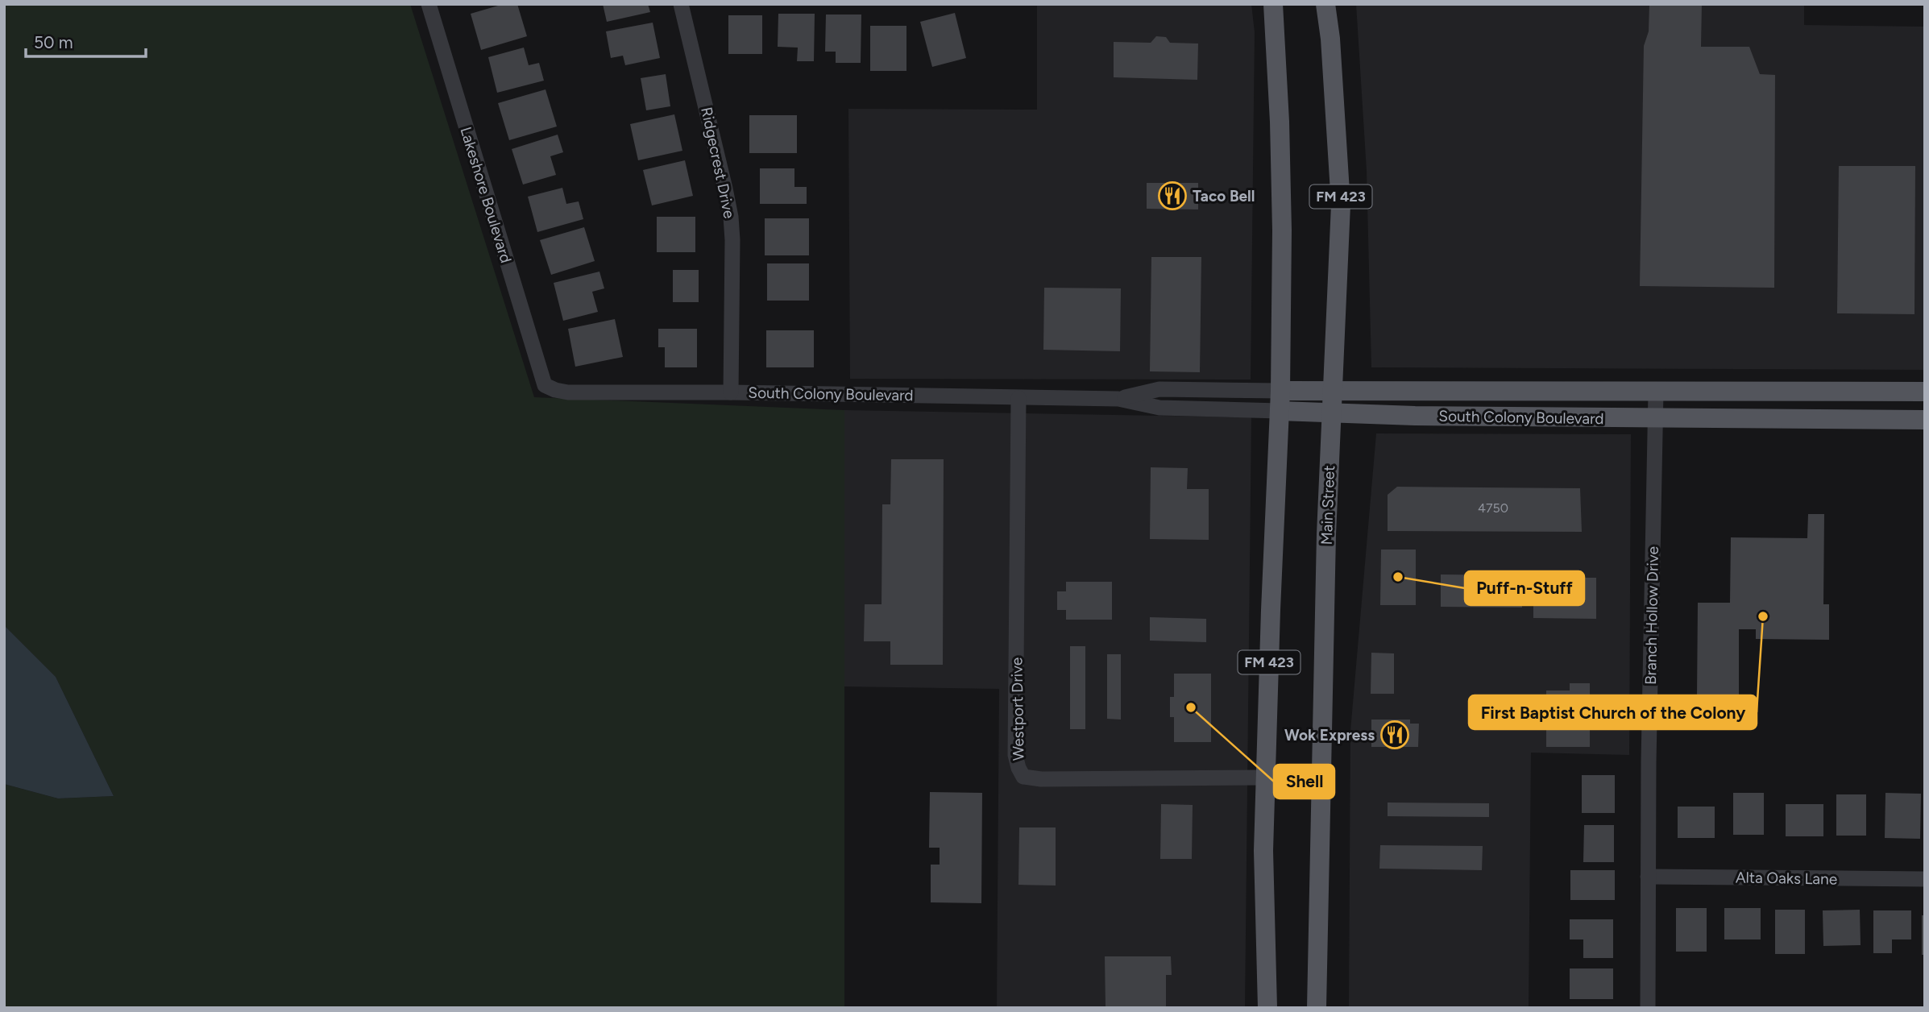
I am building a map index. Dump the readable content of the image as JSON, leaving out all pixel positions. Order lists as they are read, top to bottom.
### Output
{
  "streets": {
    "main road": ["FM 423", "South Colony Boulevard", "Main Street"],
    "street": [
      "Ridgecrest Drive",
      "Lakeshore Boulevard",
      "Branch Hollow Drive",
      "Westport Drive",
      "Alta Oaks Lane"
    ]
  },
  "crossings": [
    ["Ridgecrest Drive", "South Colony Boulevard"],
    ["Lakeshore Boulevard", "South Colony Boulevard"],
    ["FM 423", "South Colony Boulevard"],
    ["FM 423", "Westport Drive"],
    ["South Colony Boulevard", "Main Street"],
    ["South Colony Boulevard", "Branch Hollow Drive"],
    ["South Colony Boulevard", "Westport Drive"],
    ["Branch Hollow Drive", "Alta Oaks Lane"]
  ],
  "places": {
    "restaurant": ["Taco Bell", "Wok Express"],
    "other": ["Puff-n-Stuff", "First Baptist Church of the Colony", "Shell"]
  },
  "house_numbers": ["4750"],
  "scale_bar": "50 m"
}
